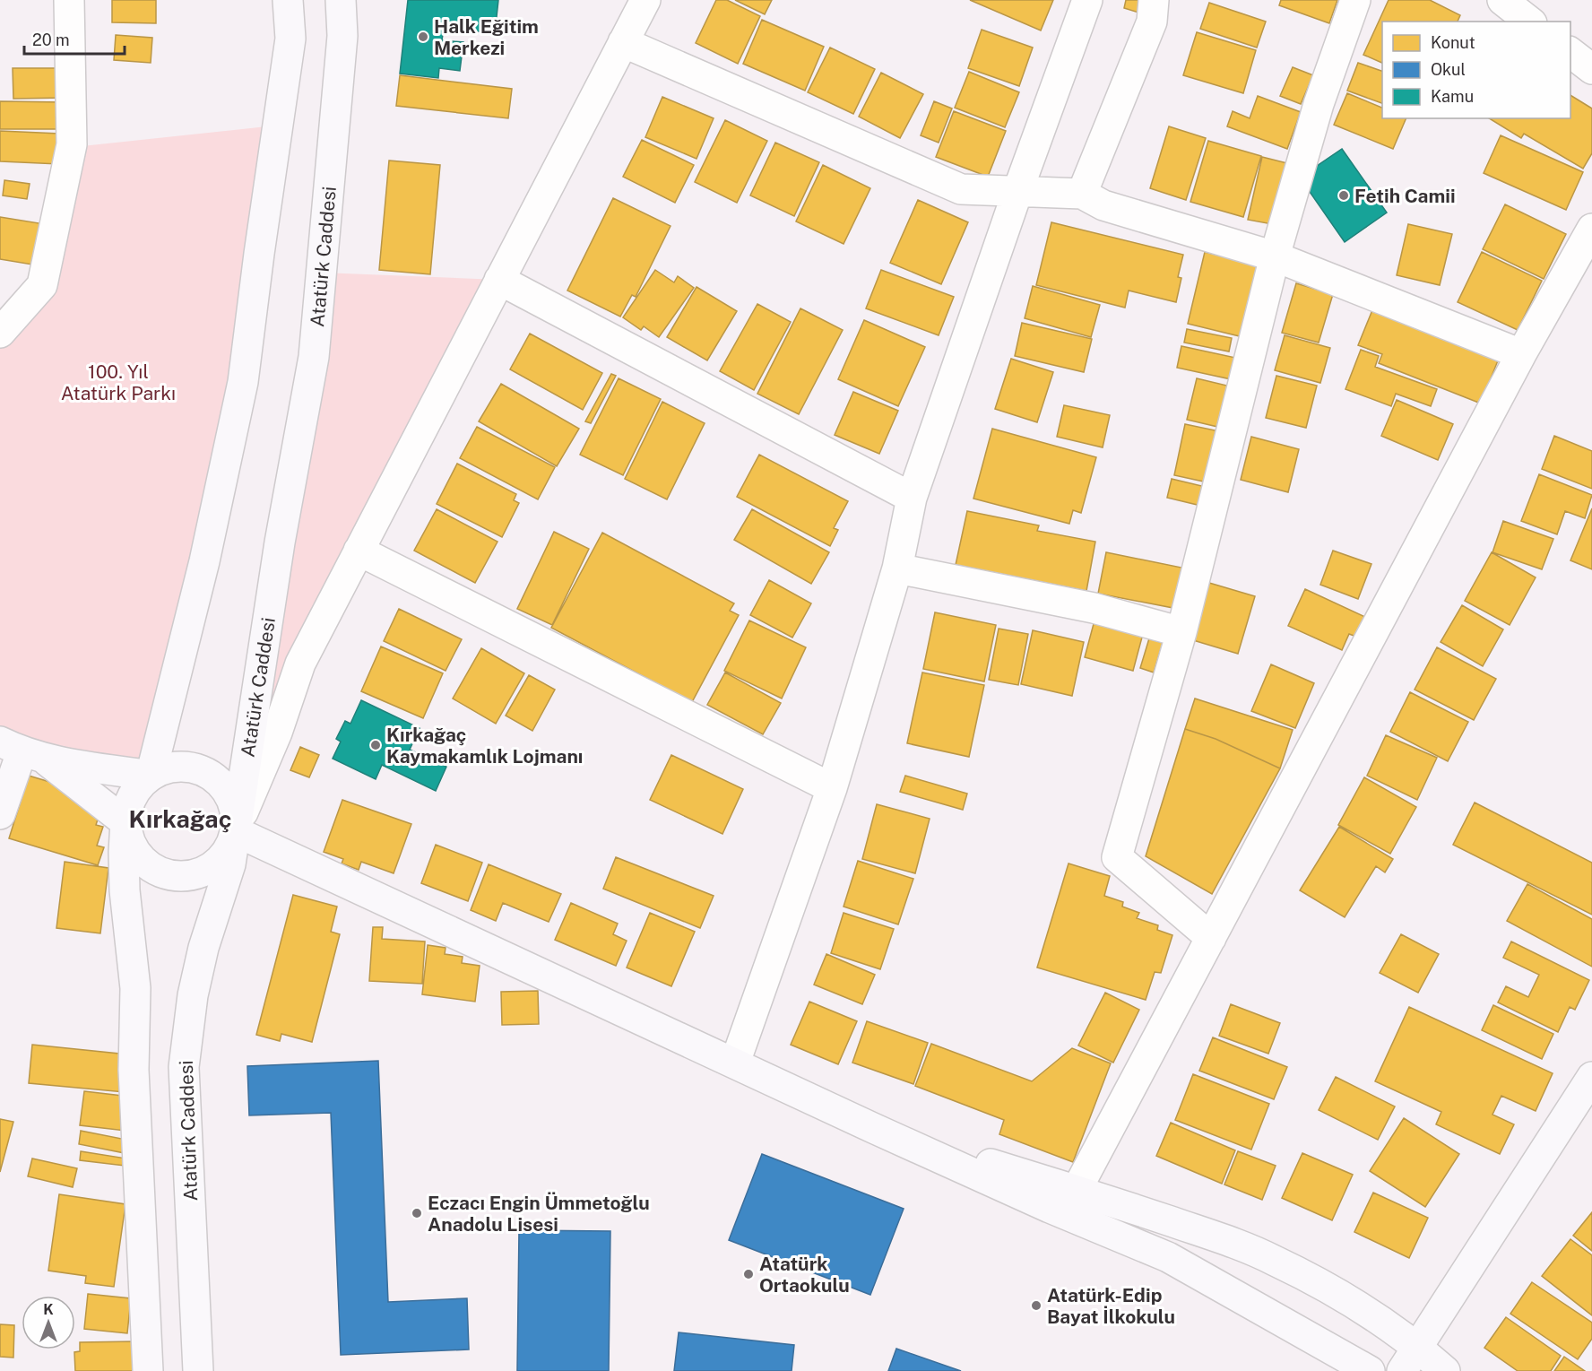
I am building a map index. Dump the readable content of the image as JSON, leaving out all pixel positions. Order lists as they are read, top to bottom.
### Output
{
  "streets": {
    "main road": ["Atatürk Caddesi"]
  },
  "districts": ["Kırkağaç"],
  "parks": ["100. Yıl Atatürk Parkı"],
  "places": [
    "Halk Eğitim Merkezi",
    "Fetih Camii",
    "Kırkağaç Kaymakamlık Lojmanı",
    "Eczacı Engin Ümmetoğlu Anadolu Lisesi",
    "Atatürk Ortaokulu",
    "Atatürk-Edip Bayat İlkokulu"
  ],
  "legend": ["Konut", "Okul", "Kamu"],
  "scale_bar": "20 m",
  "north": "top"
}
